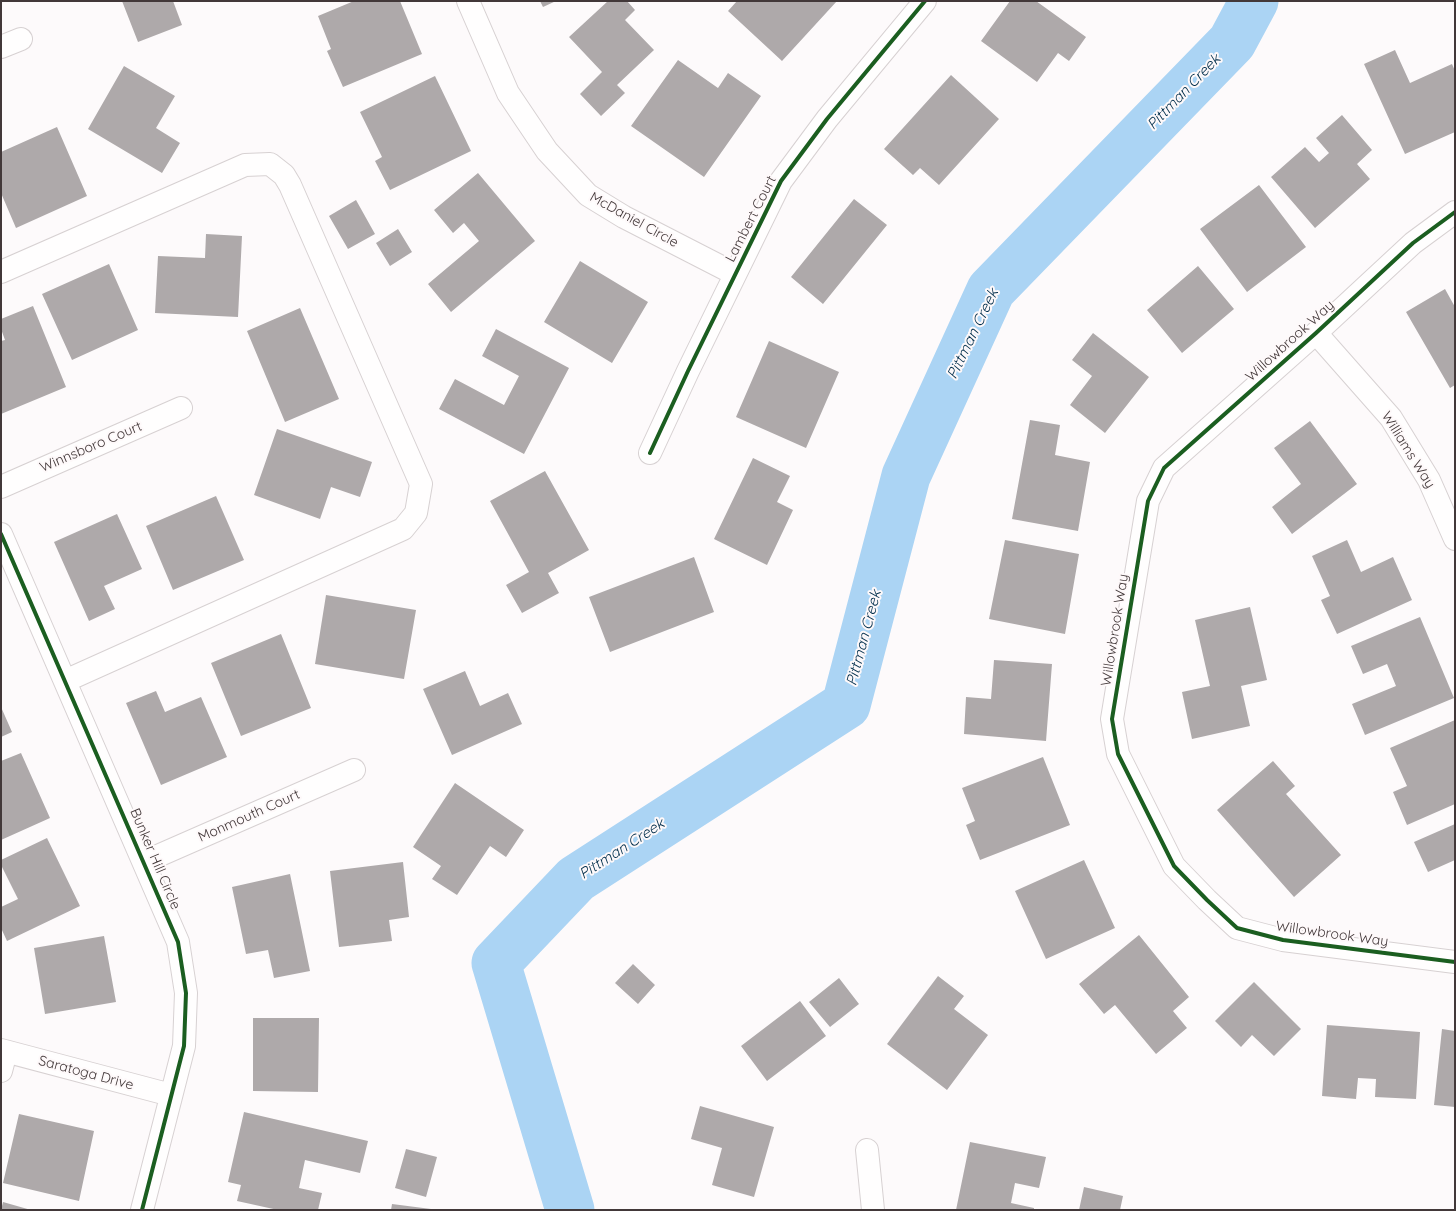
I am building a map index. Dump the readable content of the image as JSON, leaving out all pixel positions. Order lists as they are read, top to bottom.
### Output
{
  "streets": {
    "street": [
      "Lambert Court",
      "McDaniel Circle",
      "Willowbrook Way",
      "Winnsboro Court",
      "Williams Way",
      "Monmouth Court",
      "Bunker Hill Circle",
      "Saratoga Drive"
    ]
  },
  "crossings": [
    ["Lambert Court", "McDaniel Circle"],
    ["Willowbrook Way", "Williams Way"],
    ["Monmouth Court", "Bunker Hill Circle"],
    ["Bunker Hill Circle", "Saratoga Drive"]
  ],
  "water": ["Pittman Creek"]
}
